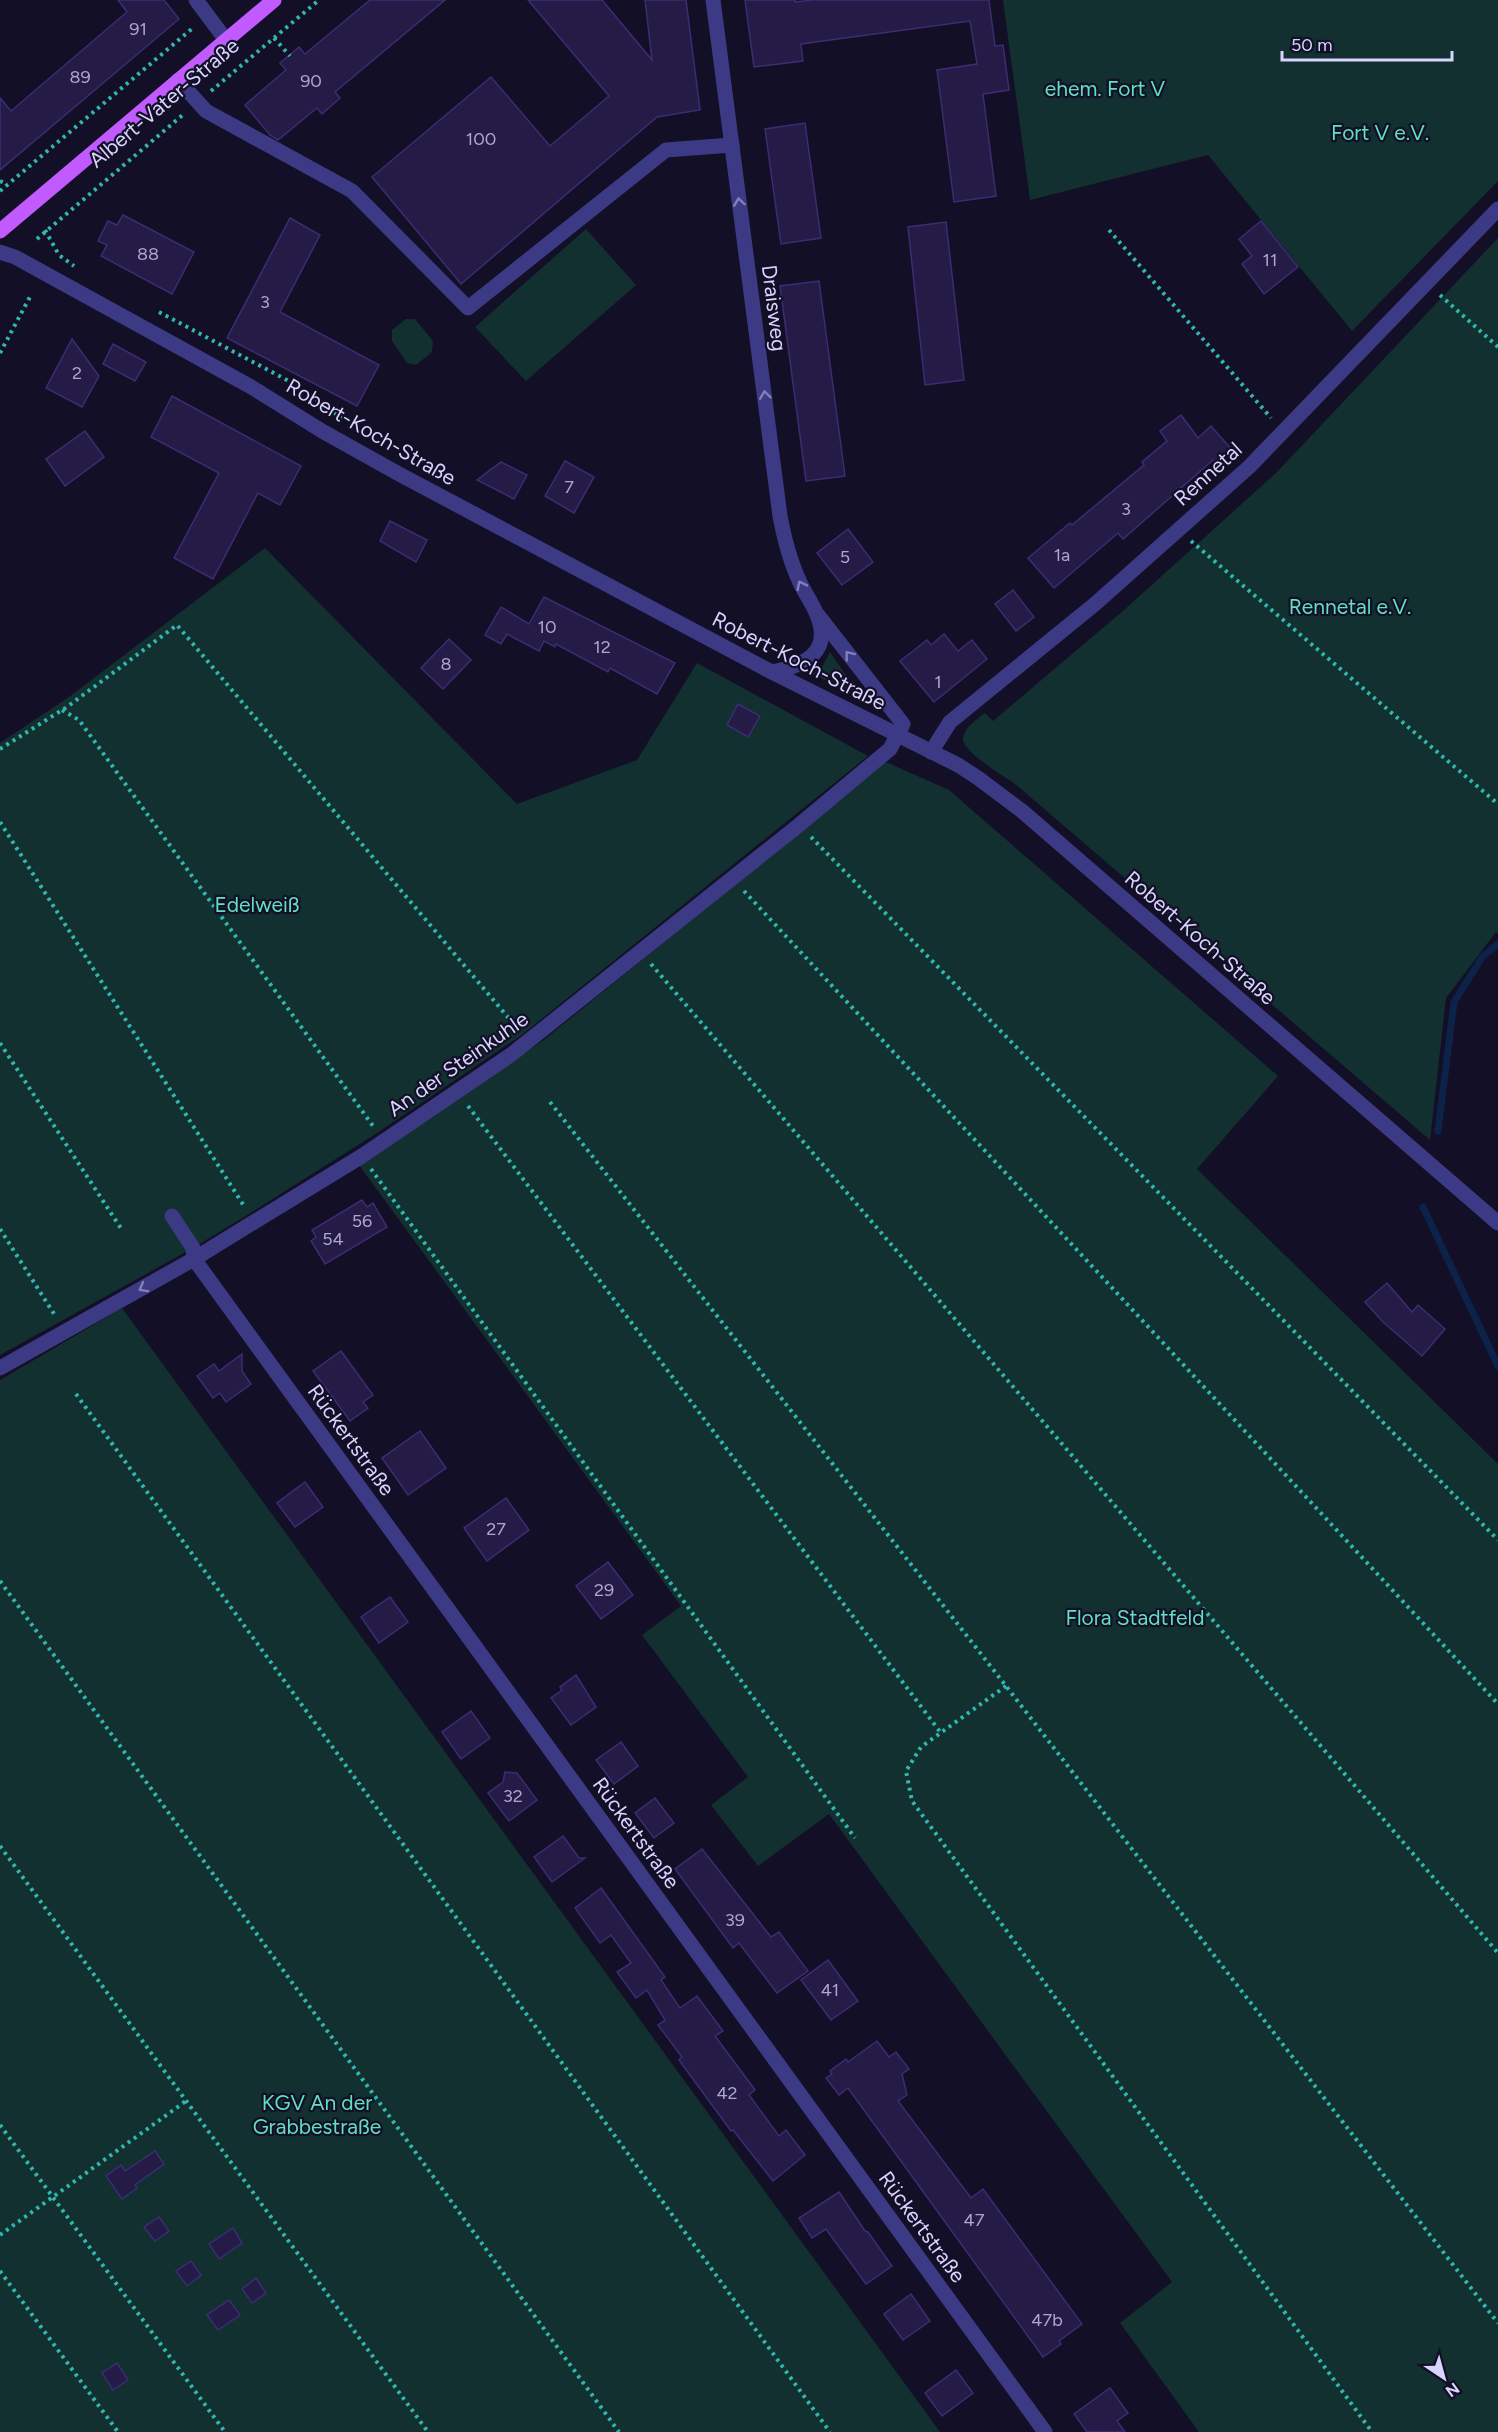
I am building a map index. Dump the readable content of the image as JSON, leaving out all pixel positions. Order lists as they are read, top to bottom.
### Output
{
  "streets": {
    "main road": ["Albert-Vater-Straße"],
    "street": [
      "Draisweg",
      "Robert-Koch-Straße",
      "Rennetal",
      "An der Steinkuhle",
      "Rückertstraße"
    ]
  },
  "crossings": [
    ["Draisweg", "Robert-Koch-Straße"],
    ["Draisweg", "An der Steinkuhle"],
    ["Robert-Koch-Straße", "Rennetal"],
    ["Robert-Koch-Straße", "An der Steinkuhle"],
    ["An der Steinkuhle", "Rückertstraße"]
  ],
  "one_way": ["Draisweg"],
  "parks": [
    "ehem. Fort V",
    "Fort V e.V.",
    "Rennetal e.V.",
    "Edelweiß",
    "Flora Stadtfeld",
    "KGV An der Grabbestraße"
  ],
  "house_numbers": [
    "91",
    "89",
    "90",
    "100",
    "88",
    "11",
    "3",
    "2",
    "7",
    "3",
    "1a",
    "5",
    "10",
    "12",
    "8",
    "1",
    "56",
    "54",
    "27",
    "29",
    "32",
    "39",
    "41",
    "42",
    "47",
    "47b"
  ],
  "scale_bar": "50 m",
  "north": "bottom right"
}
